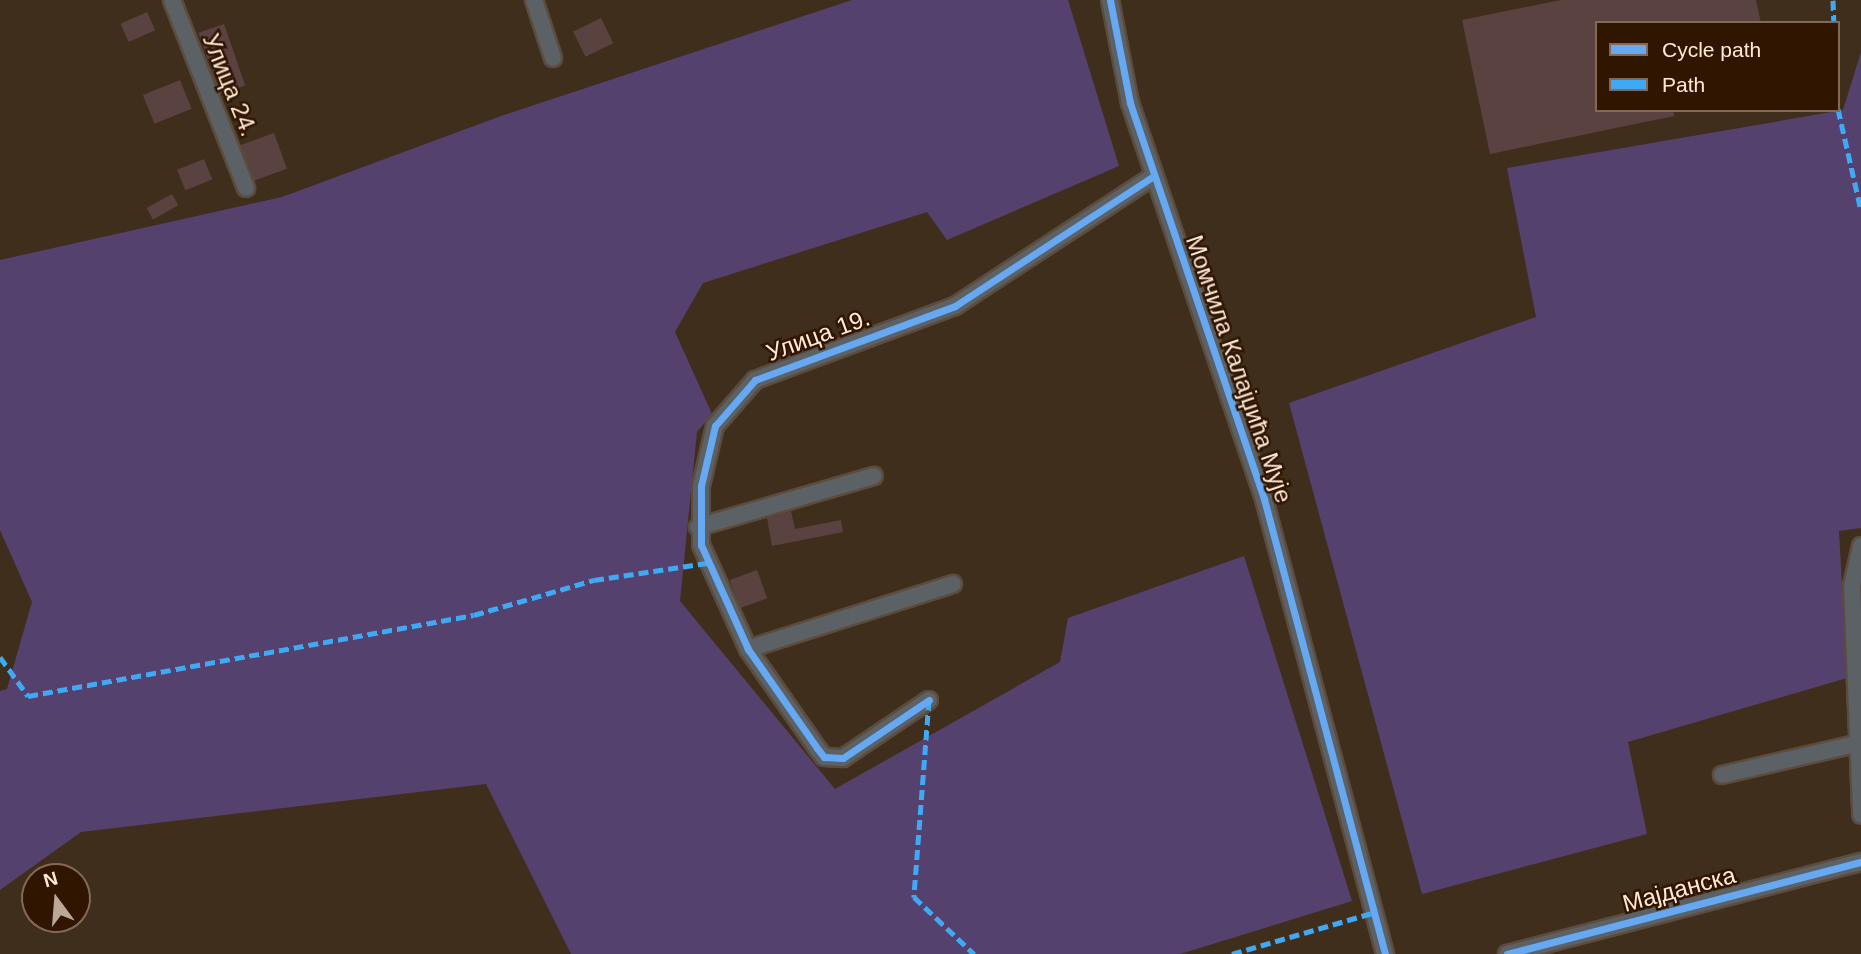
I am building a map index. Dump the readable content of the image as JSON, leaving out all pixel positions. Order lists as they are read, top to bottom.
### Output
{
  "streets": {
    "street": [
      "Улица 24.",
      "Улица 19.",
      "Момчила Калајџића Мује",
      "Мајданска"
    ]
  },
  "crossings": [
    ["Улица 19.", "Момчила Калајџића Мује"]
  ],
  "legend": ["Cycle path", "Path"],
  "north": "top"
}
